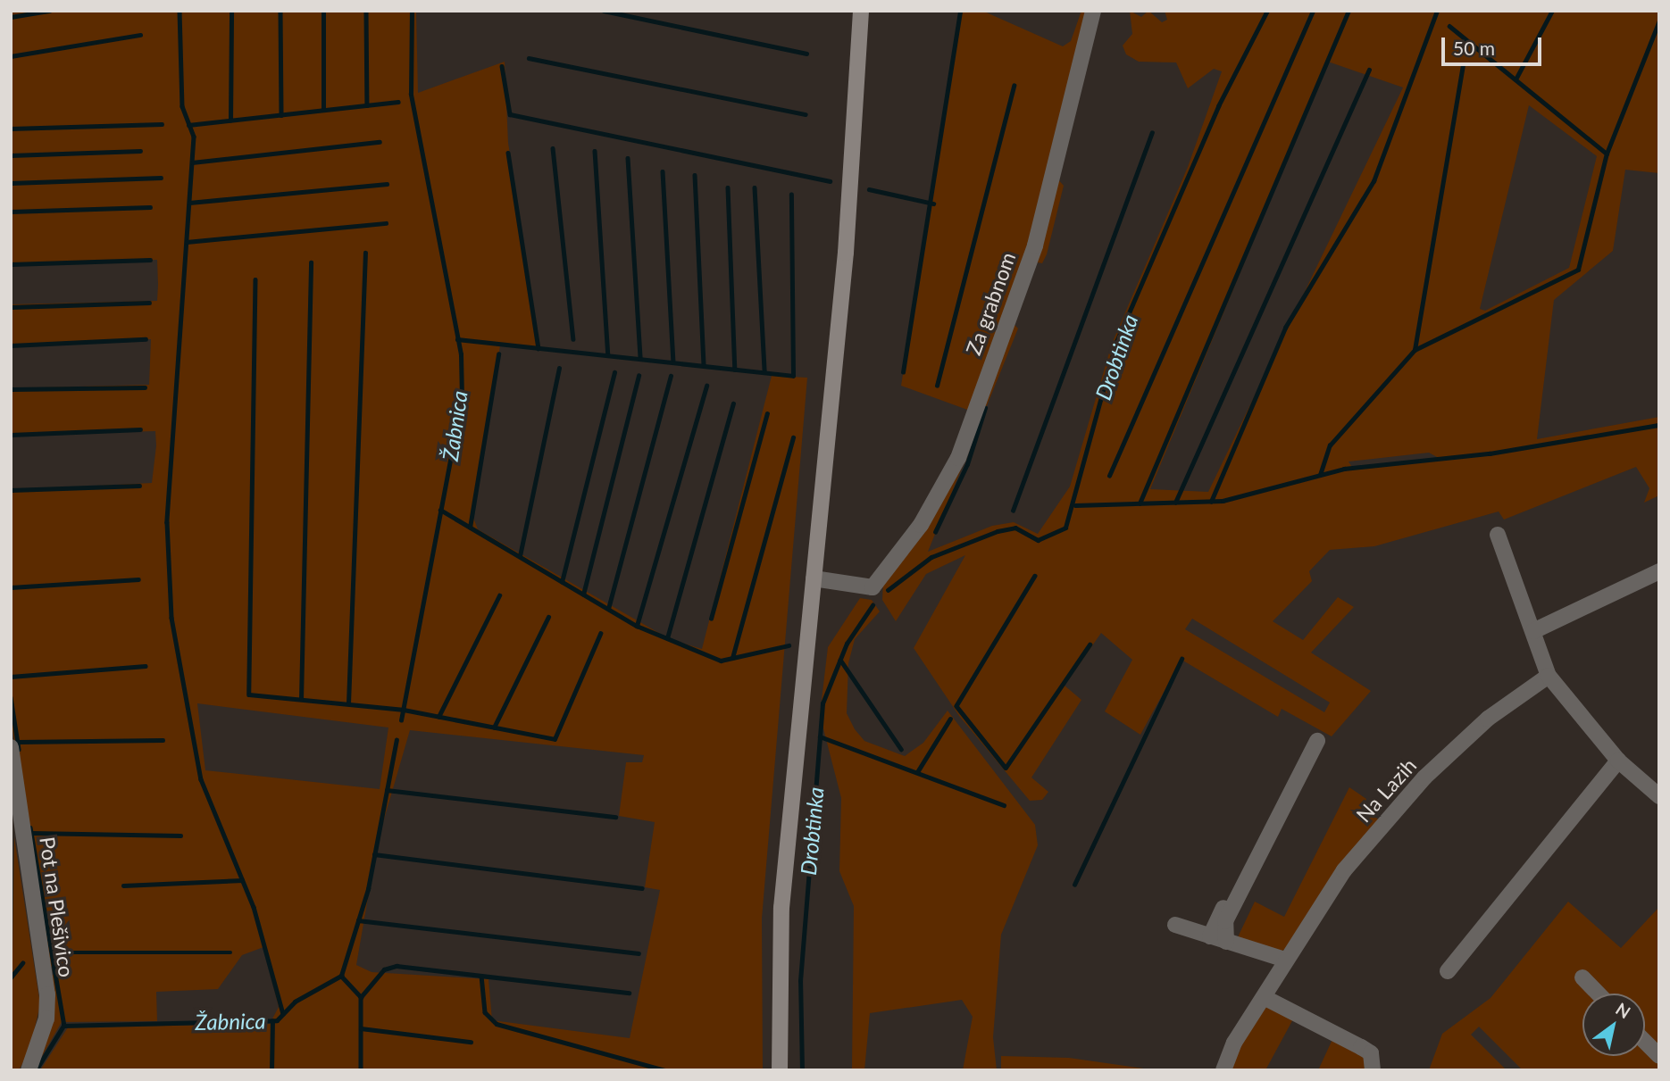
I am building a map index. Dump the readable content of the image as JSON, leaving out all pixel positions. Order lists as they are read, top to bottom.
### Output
{
  "streets": {
    "street": ["Za grabnom", "Na Lazih", "Pot na Plešivico"]
  },
  "water": ["Drobtinka", "Žabnica"],
  "scale_bar": "50 m",
  "north": "top right"
}
